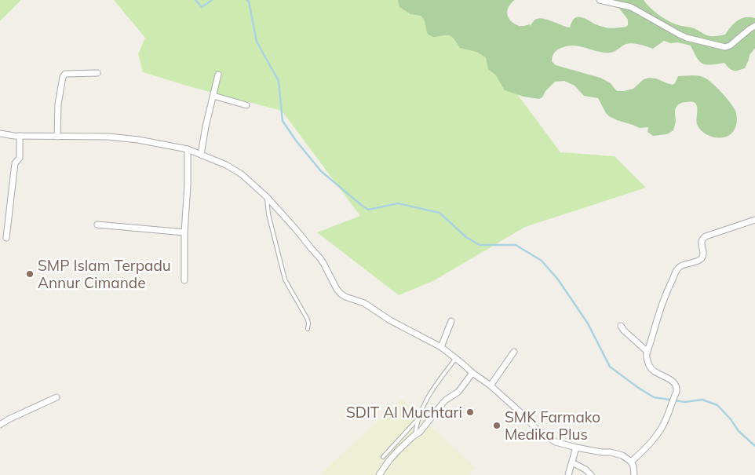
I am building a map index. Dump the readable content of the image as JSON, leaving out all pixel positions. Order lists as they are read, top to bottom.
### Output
{
  "places": ["SMP Islam Terpadu Annur Cimande", "SDIT Al Muchtari", "SMK Farmako Medika Plus"]
}
